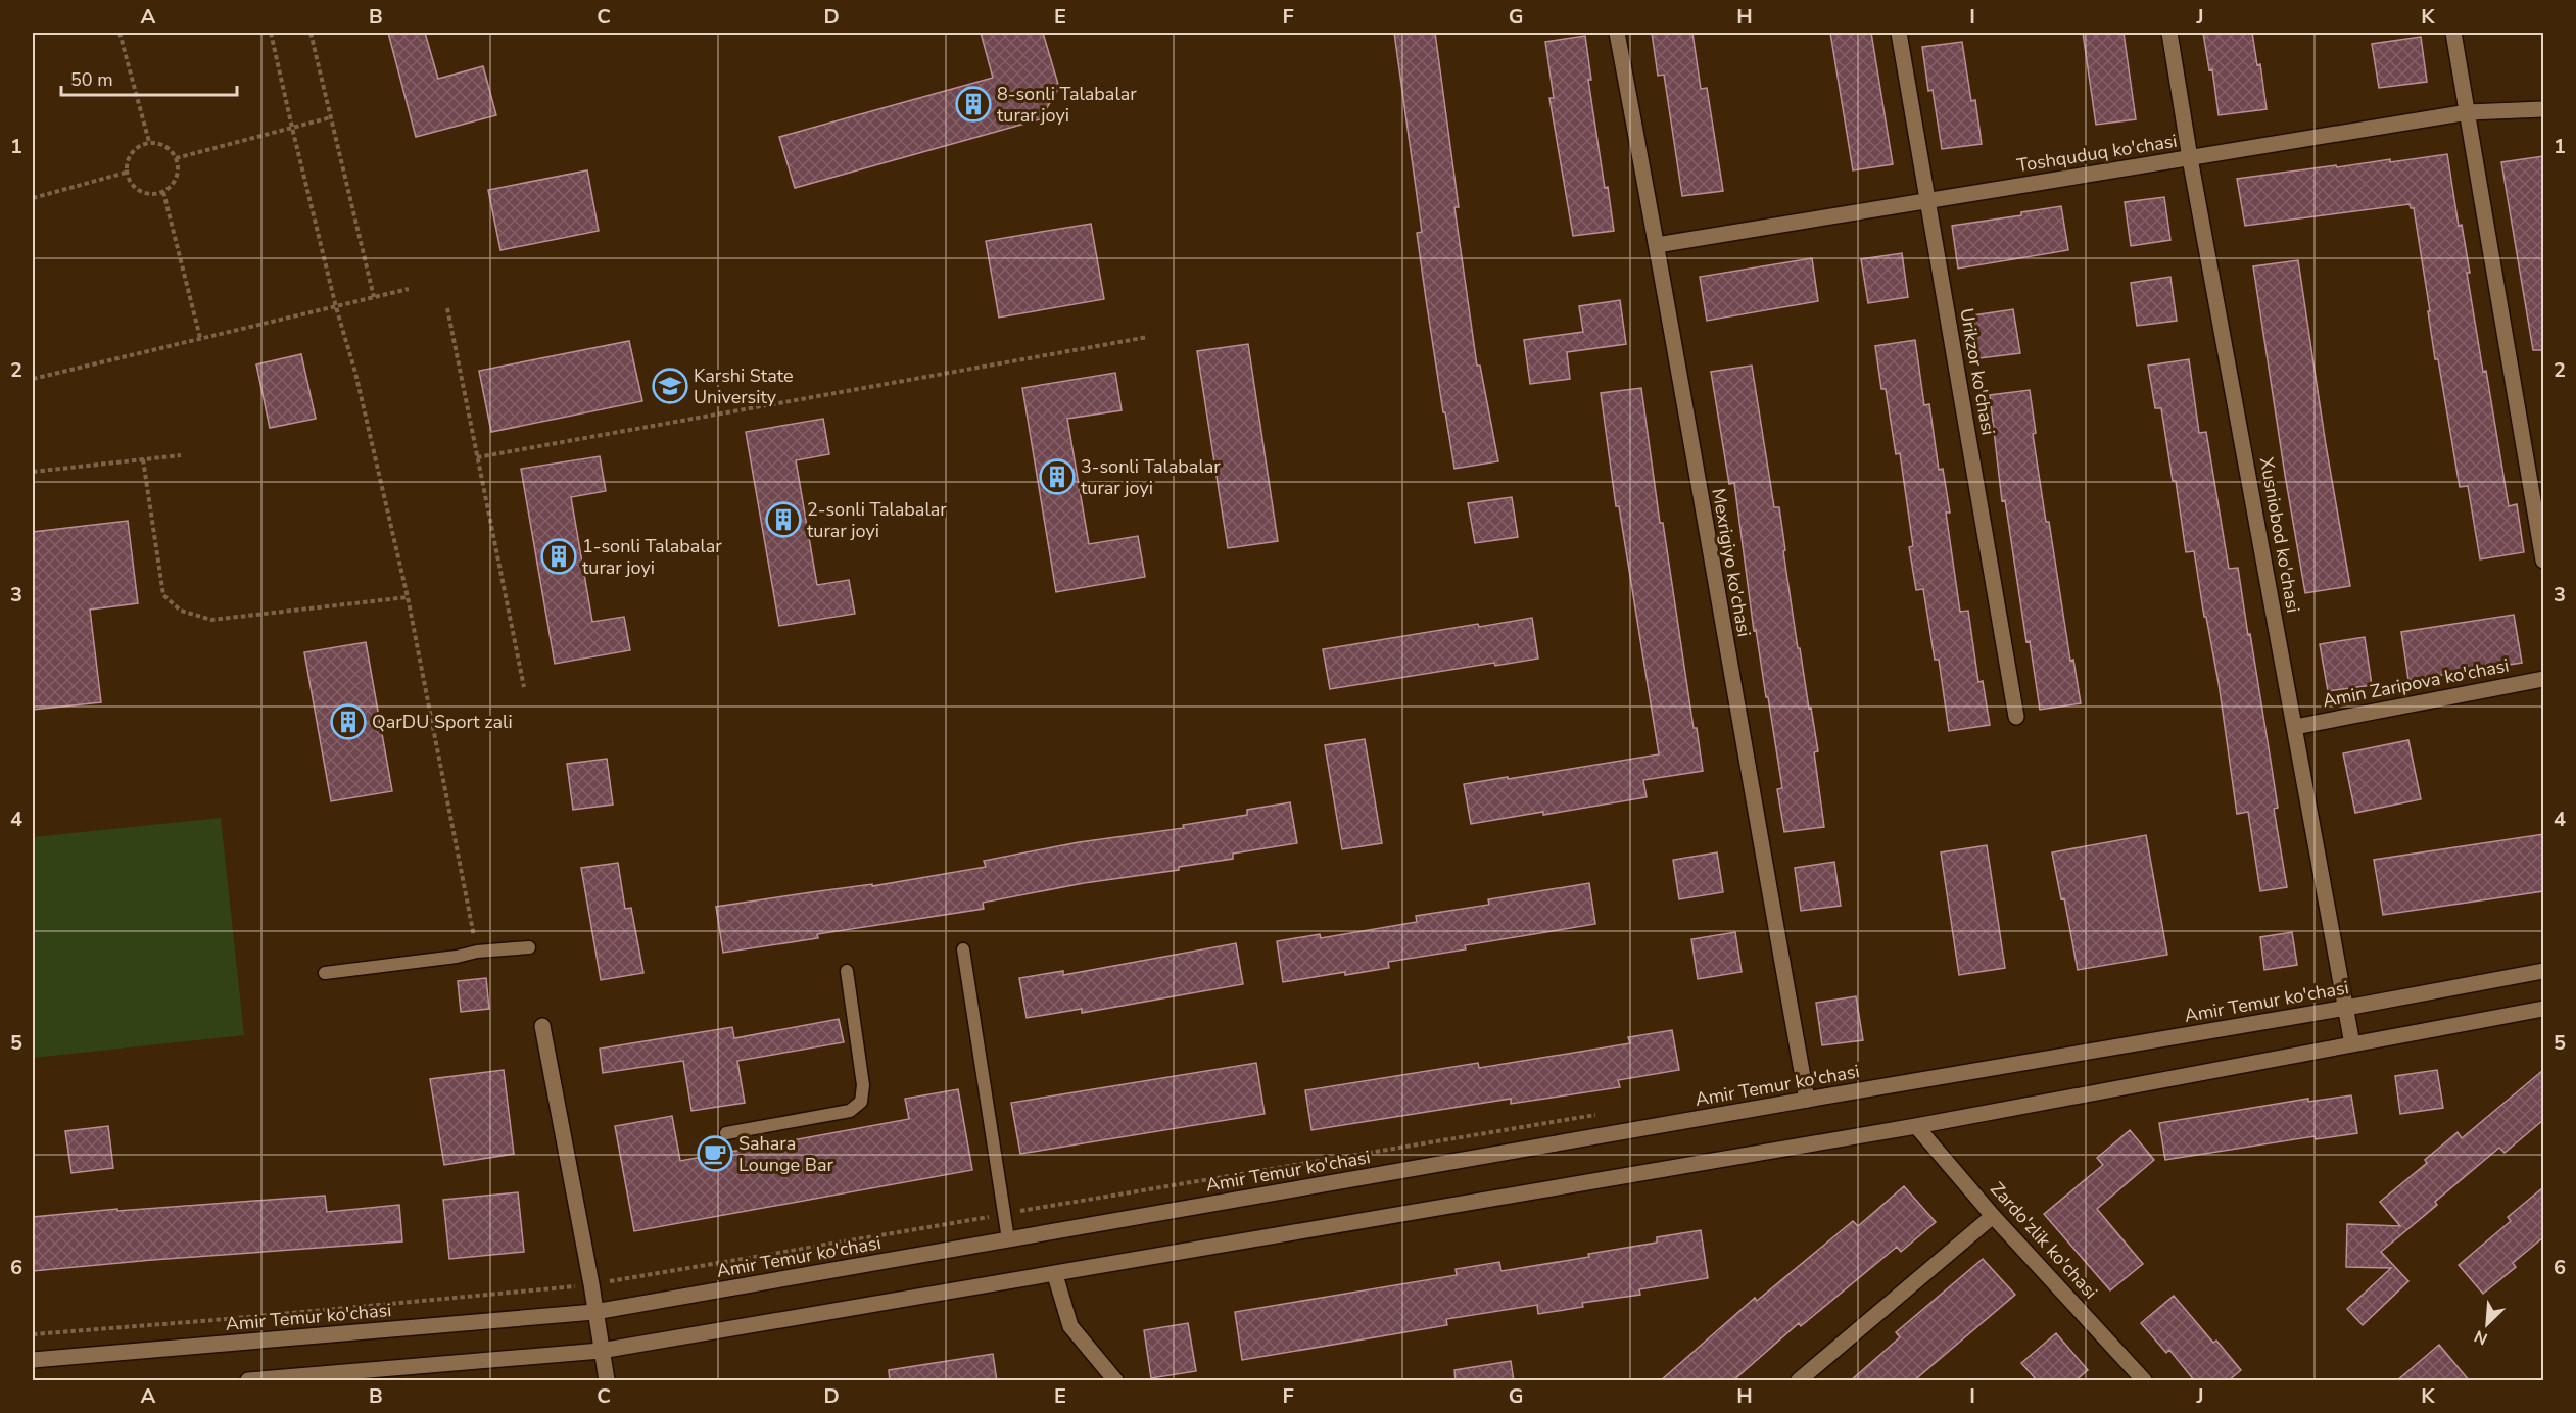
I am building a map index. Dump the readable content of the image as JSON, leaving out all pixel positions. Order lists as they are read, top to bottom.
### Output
{
  "streets": {
    "street": [
      "Toshquduq ko'chasi",
      "Urikzor ko'chasi",
      "Xusniobod ko'chasi",
      "Mexrigiyo ko'chasi",
      "Amin Zaripova ko'chasi",
      "Amir Temur ko'chasi",
      "Zardo'zlik ko'chasi"
    ]
  },
  "crossings": [
    ["Toshquduq ko'chasi", "Urikzor ko'chasi"],
    ["Toshquduq ko'chasi", "Xusniobod ko'chasi"],
    ["Toshquduq ko'chasi", "Mexrigiyo ko'chasi"],
    ["Xusniobod ko'chasi", "Amin Zaripova ko'chasi"],
    ["Xusniobod ko'chasi", "Amir Temur ko'chasi"],
    ["Mexrigiyo ko'chasi", "Amir Temur ko'chasi"]
  ],
  "places": {
    "building": [
      "8-sonli Talabalar turar joyi",
      "3-sonli Talabalar turar joyi",
      "2-sonli Talabalar turar joyi",
      "1-sonli Talabalar turar joyi",
      "QarDU Sport zali"
    ],
    "school or university": ["Karshi State University"],
    "cafe": ["Sahara Lounge Bar"]
  },
  "scale_bar": "50 m",
  "north": "bottom left",
  "grid": {
    "columns": [
      "A",
      "B",
      "C",
      "D",
      "E",
      "F",
      "G",
      "H",
      "I",
      "J",
      "K"
    ],
    "rows": [
      "1",
      "2",
      "3",
      "4",
      "5",
      "6"
    ]
  }
}
